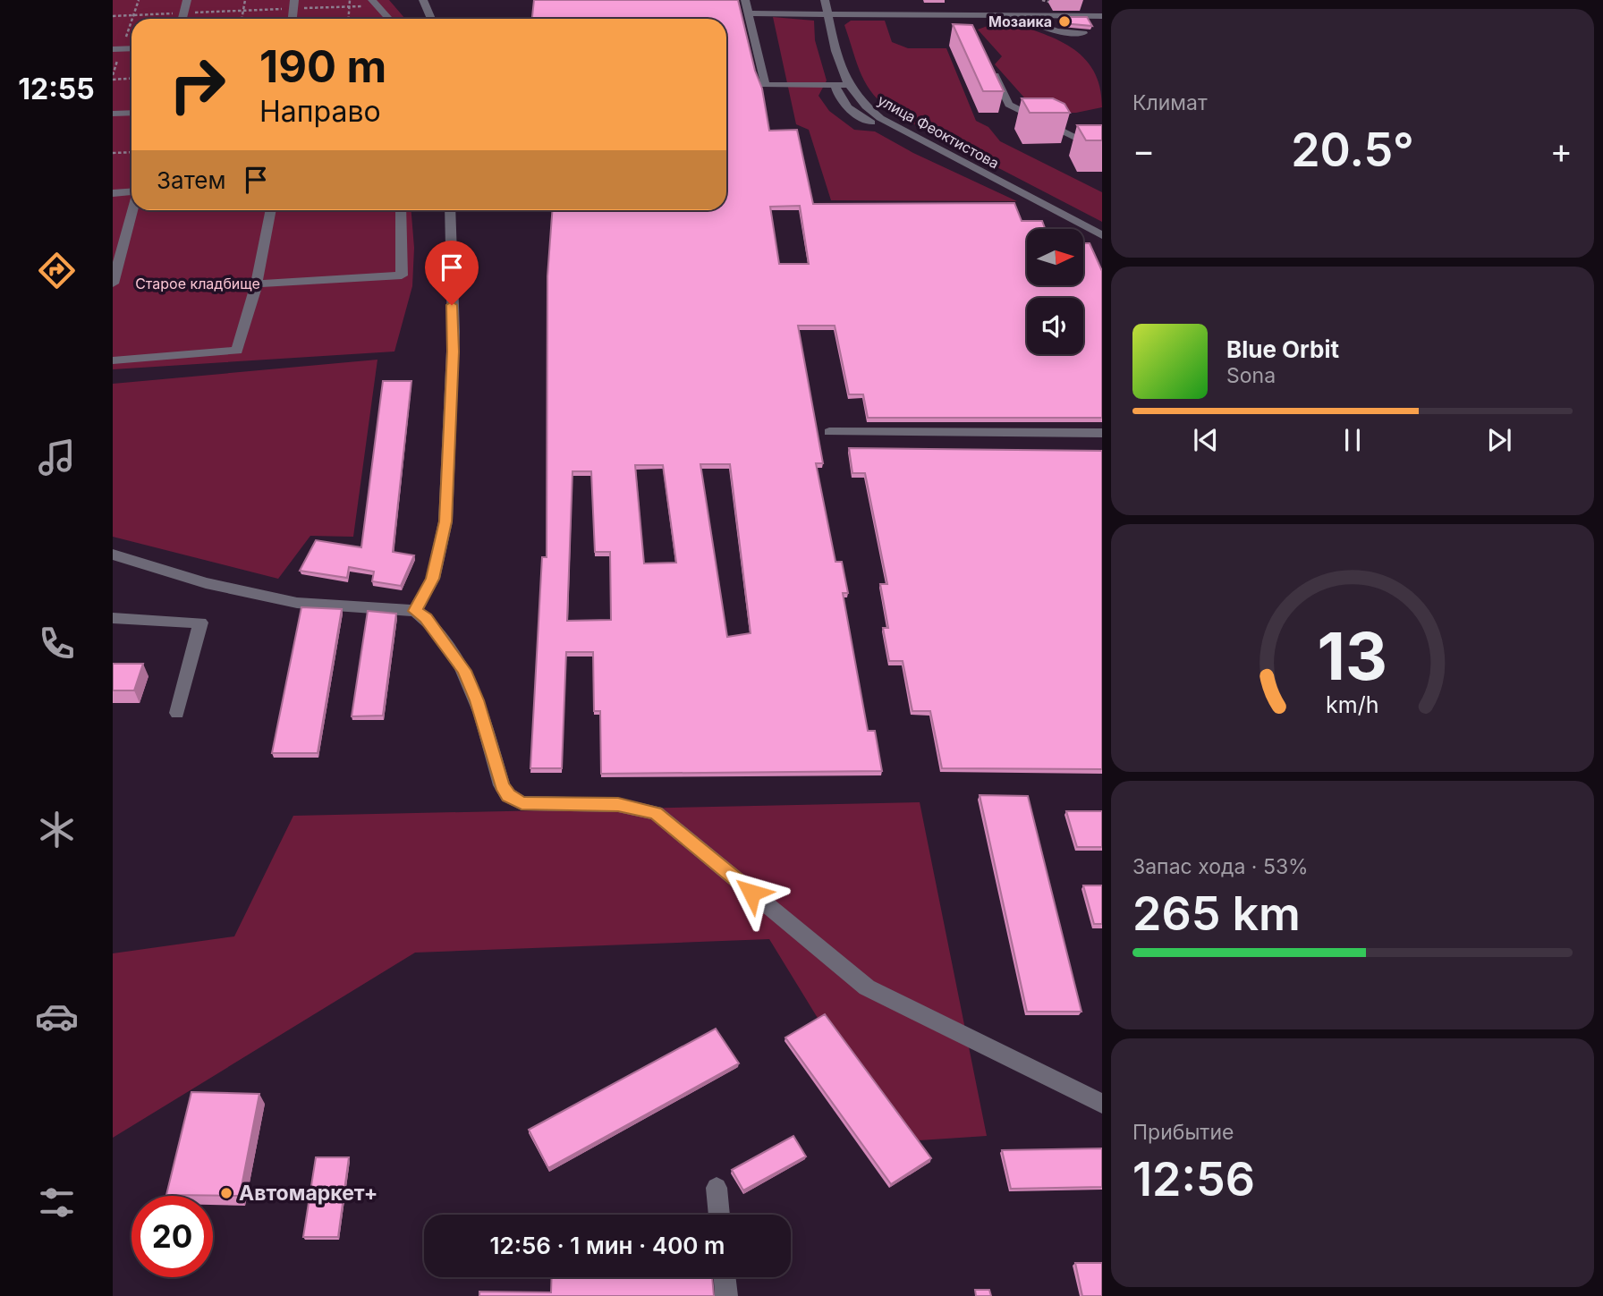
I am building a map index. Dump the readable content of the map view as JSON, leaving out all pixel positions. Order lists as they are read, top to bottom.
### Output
{
  "streets": {
    "street": ["улица Феоктистова"]
  },
  "parks": ["Старое кладбище"],
  "places": ["Мозаика", "Автомаркет+"],
  "north": "right",
  "page": {
    "tabs": "12:55",
    "tile": [
      "Климат",
      ["Запас хода · 53%", "265 km"],
      ["Прибытие", "12:56"]
    ],
    "turn": ["190 m", "Направо"],
    "heat": ["−", "20.5°", "+"],
    "then": "Затем",
    "song": ["Blue Orbit", "Sona"],
    "limit": "20",
    "trip": "12:56 · 1 мин · 400 m",
    "gauge": ["13", "km/h"]
  }
}
